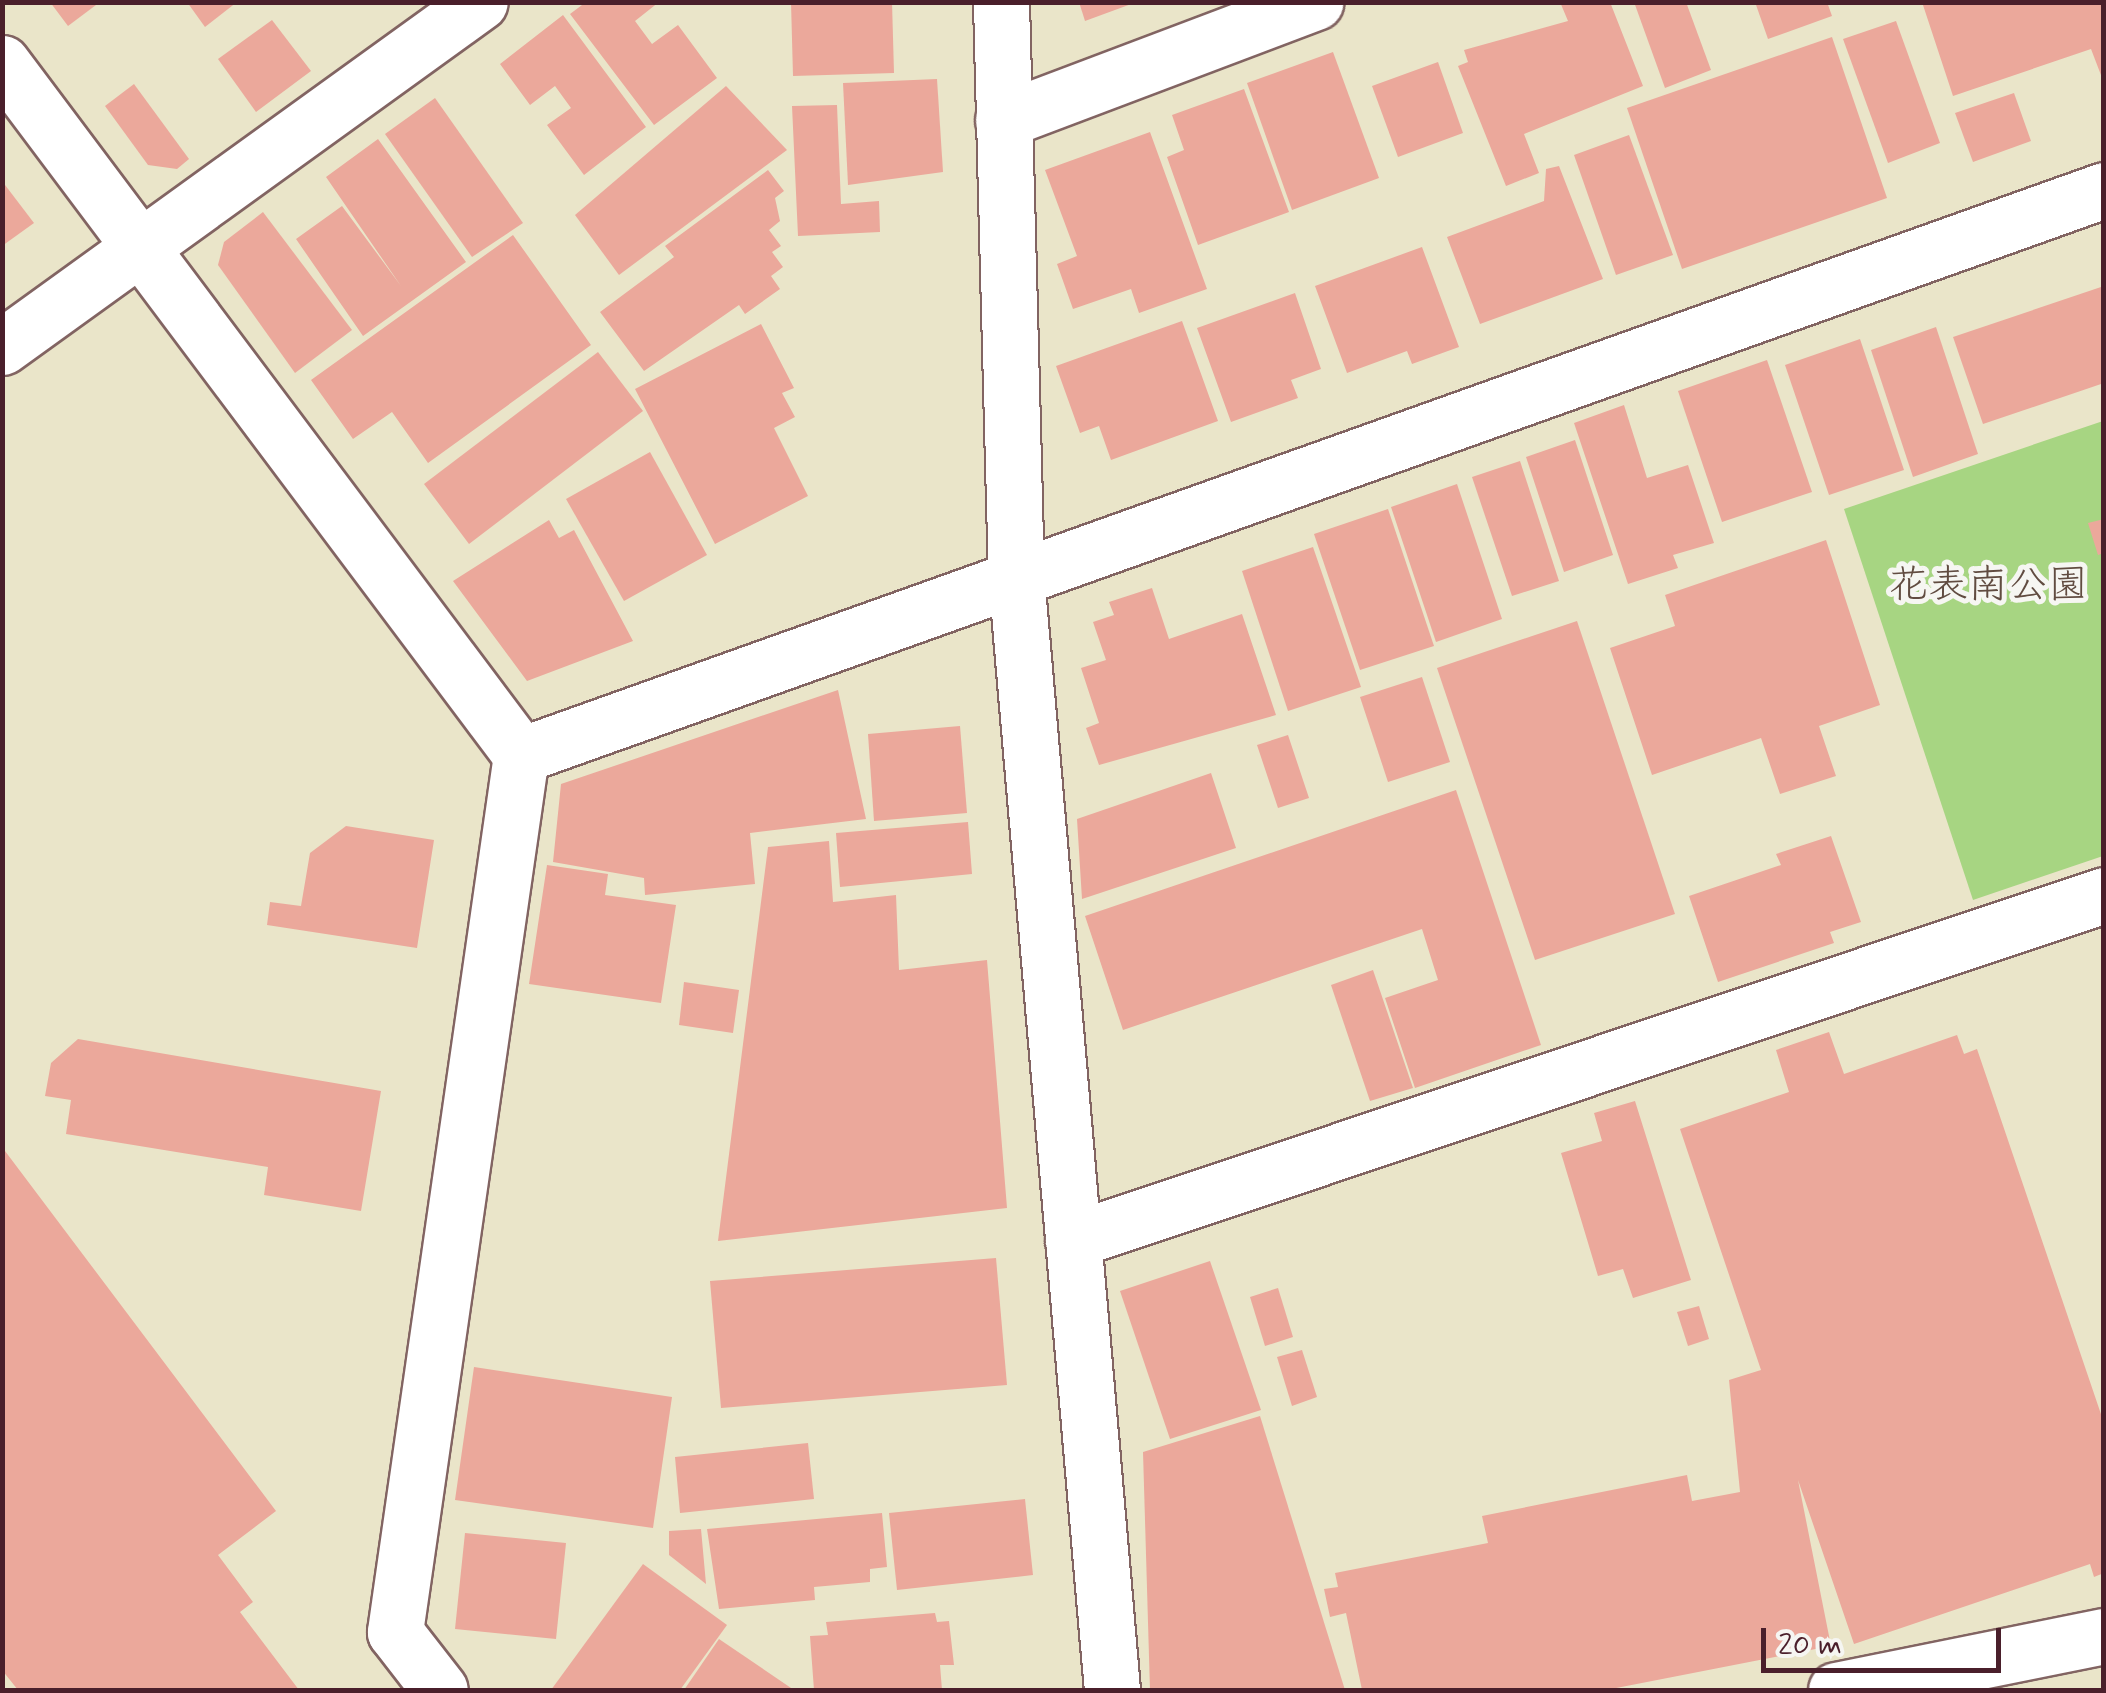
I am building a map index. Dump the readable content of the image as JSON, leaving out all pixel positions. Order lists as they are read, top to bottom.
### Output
{
  "parks": ["花表南公園"],
  "scale_bar": "20 m"
}
